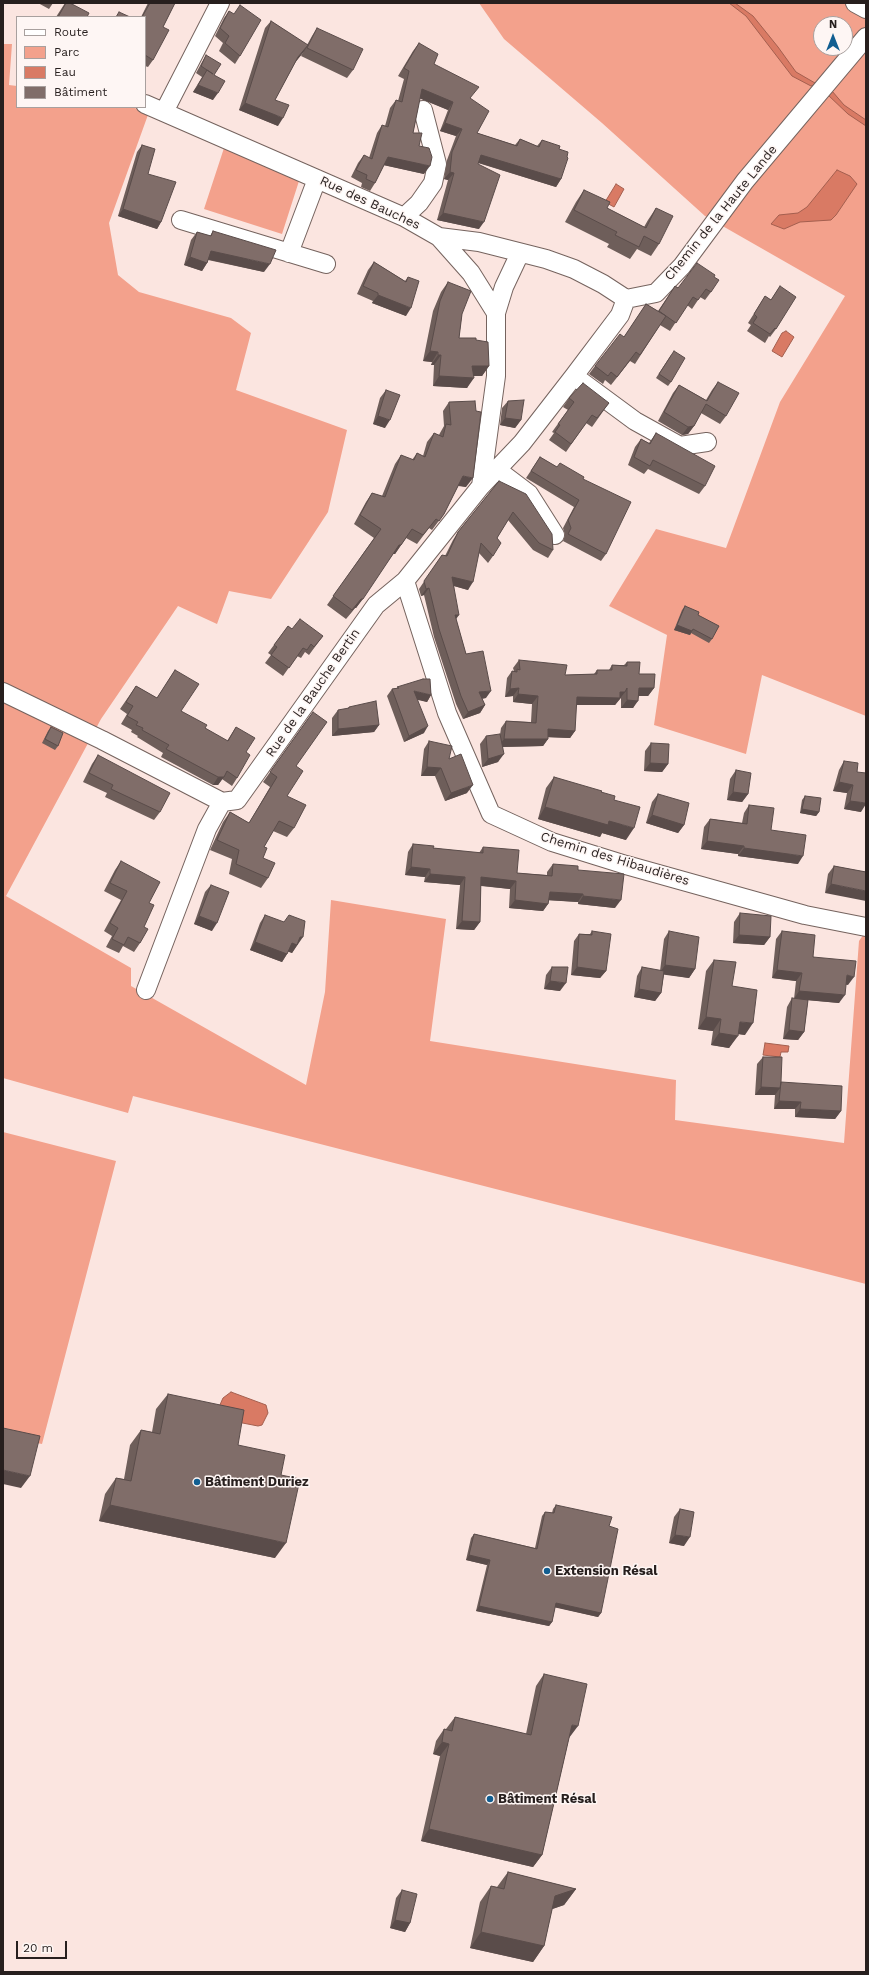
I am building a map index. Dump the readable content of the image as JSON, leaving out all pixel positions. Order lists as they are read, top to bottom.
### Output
{
  "streets": {
    "street": [
      "Rue des Bauches",
      "Chemin de la Haute Lande",
      "Rue de la Bauche Bertin",
      "Chemin des Hibaudières"
    ]
  },
  "crossings": [
    ["Rue de la Bauche Bertin", "Chemin des Hibaudières"]
  ],
  "places": ["Bâtiment Duriez", "Extension Résal", "Bâtiment Résal"],
  "legend": [
    "Route",
    "Parc",
    "Eau",
    "Bâtiment"
  ],
  "scale_bar": "20 m",
  "north": "top"
}
